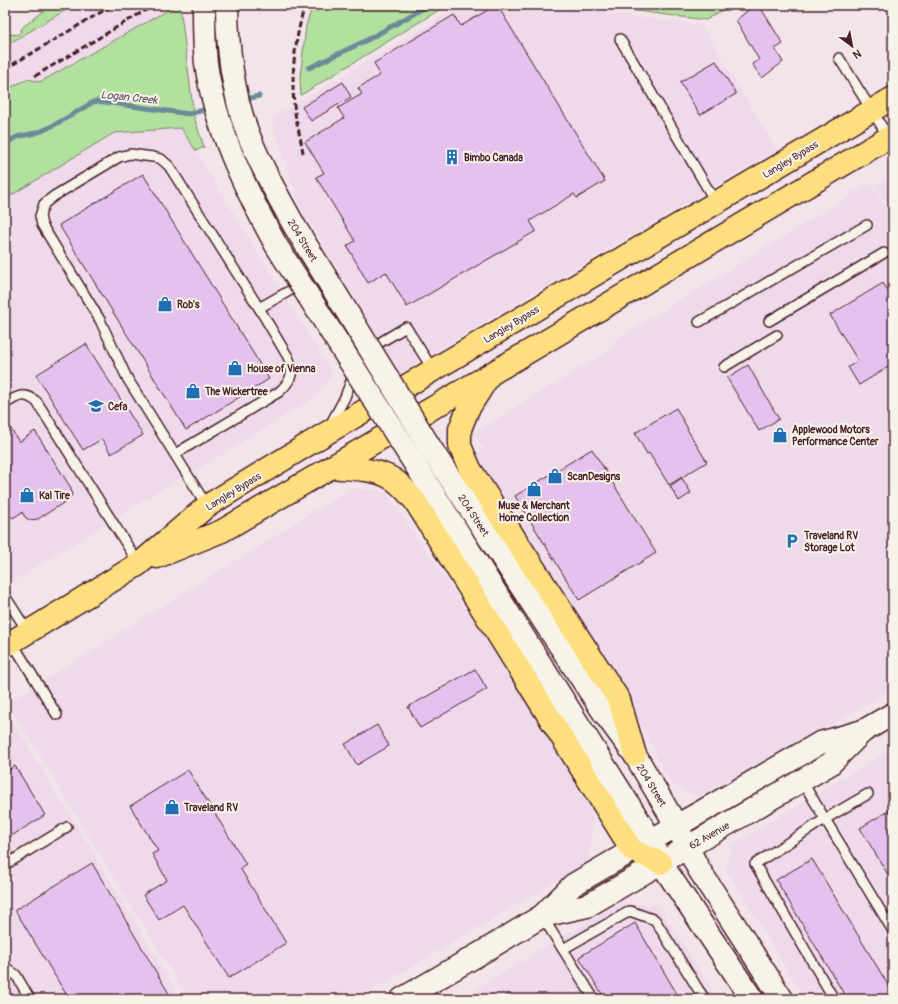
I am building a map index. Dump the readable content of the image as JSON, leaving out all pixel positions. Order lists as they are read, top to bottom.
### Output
{
  "streets": {
    "highway": ["Langley Bypass"],
    "main road": ["204 Street", "62 Avenue"]
  },
  "crossings": [
    ["204 Street", "62 Avenue"]
  ],
  "water": ["Logan Creek"],
  "places": {
    "building": ["Bimbo Canada"],
    "shop": [
      "Rob's",
      "House of Vienna",
      "The Wickertree",
      "Applewood Motors Performance Center",
      "ScanDesigns",
      "Muse & Merchant Home Collection",
      "Kal Tire",
      "Traveland RV"
    ],
    "school or university": ["Cefa"],
    "parking": ["Traveland RV Storage Lot"]
  },
  "north": "bottom right"
}
